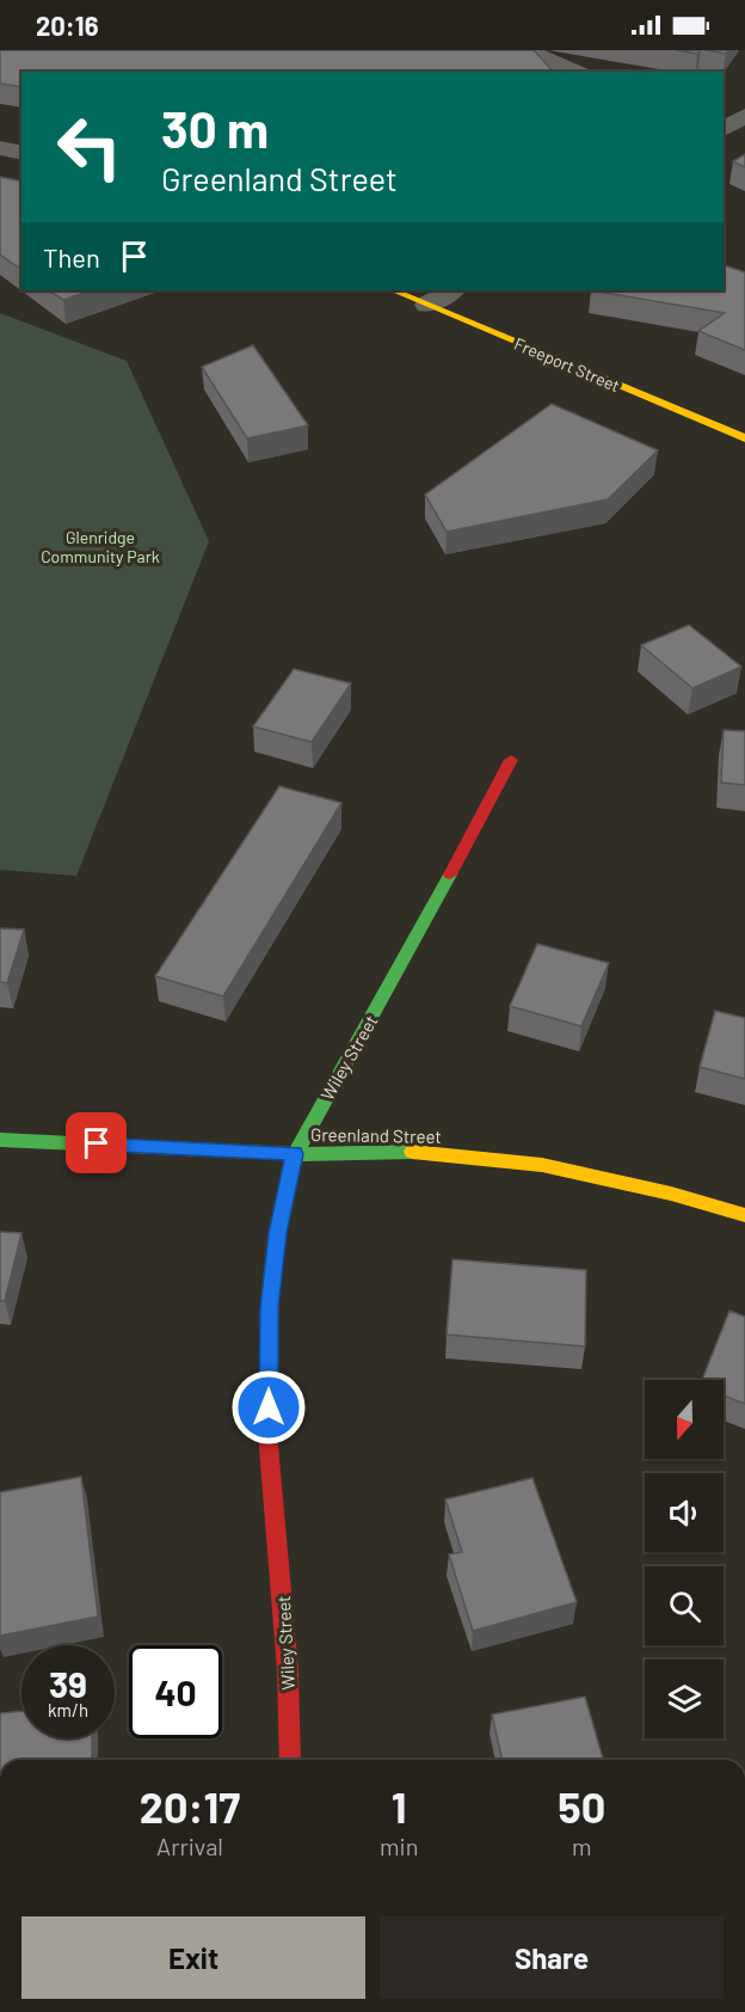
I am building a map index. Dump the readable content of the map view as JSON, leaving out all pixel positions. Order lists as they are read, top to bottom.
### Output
{
  "streets": {
    "street": ["Freeport Street", "Wiley Street", "Greenland Street"]
  },
  "crossings": [
    ["Wiley Street", "Greenland Street"]
  ],
  "parks": ["Glenridge Community Park"],
  "north": "bottom",
  "page": {
    "status": "20:16",
    "turn": ["30 m", "Greenland Street"],
    "then": "Then",
    "speed": "39 km/h",
    "limit": "40",
    "eta": [
      "20:17",
      "Arrival",
      "1",
      "min",
      "50",
      "m"
    ],
    "buttons": ["Exit", "Share"]
  }
}
